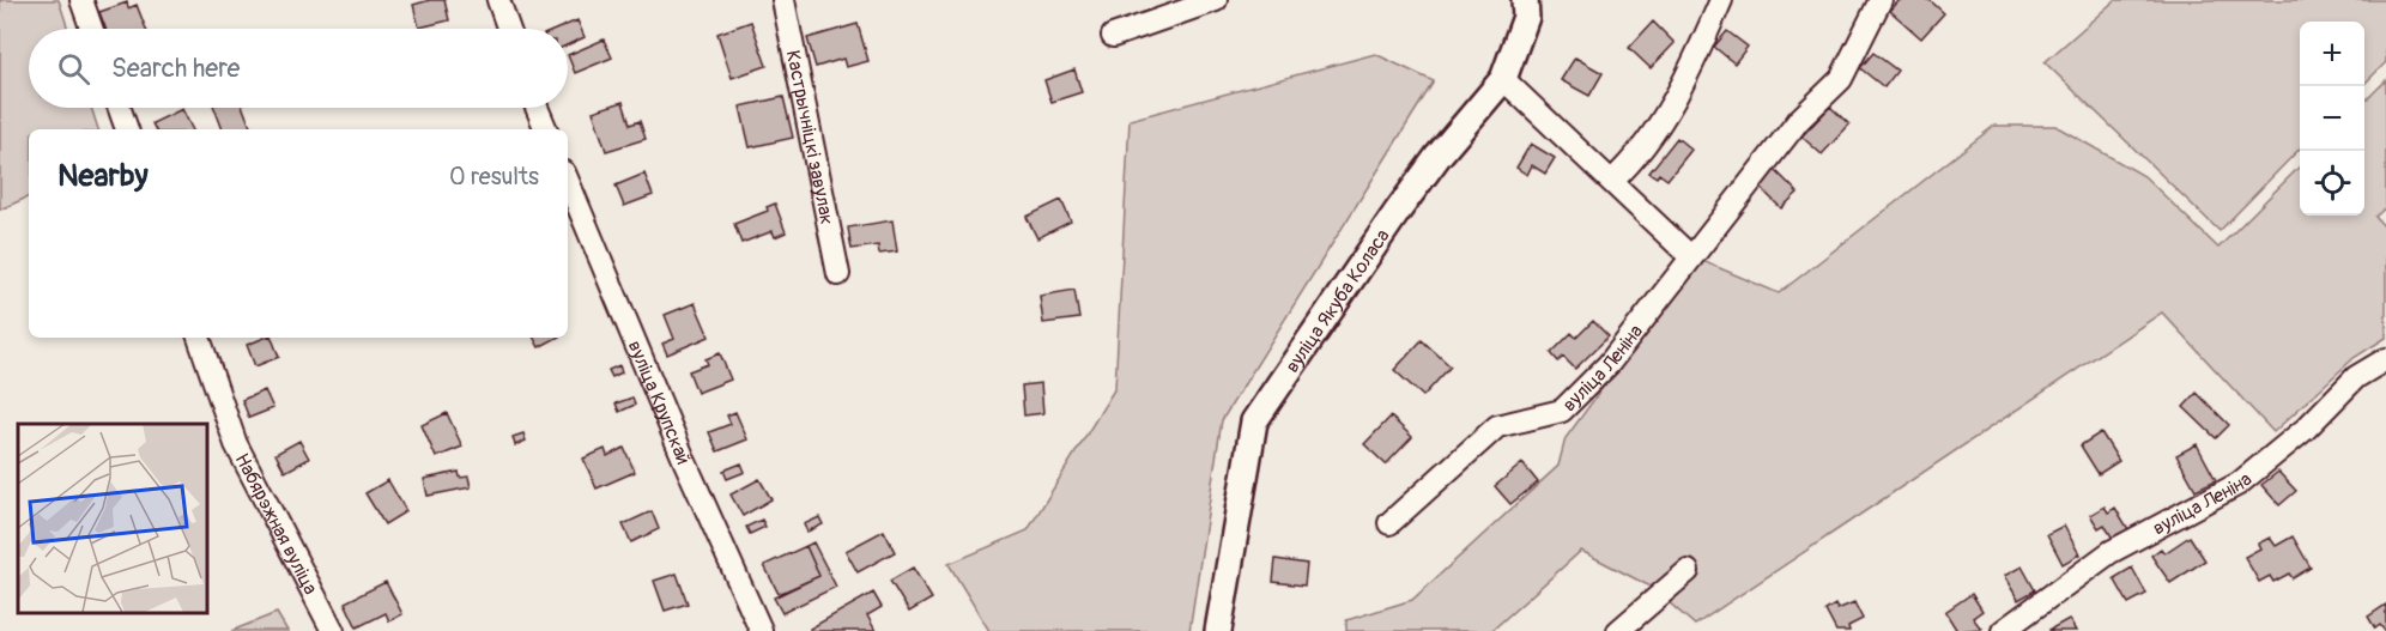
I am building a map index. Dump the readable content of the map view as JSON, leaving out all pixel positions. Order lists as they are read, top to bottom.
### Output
{
  "streets": {
    "street": [
      "Кастрычніцкі завулак",
      "вуліца Якуба Коласа",
      "вуліца Леніна",
      "вуліца Крупскай",
      "Набярэжная вуліца"
    ]
  },
  "page": {
    "map_buttons": ["+", "−"],
    "search": "Search here",
    "heading": ["Nearby", "0 results"]
  }
}
